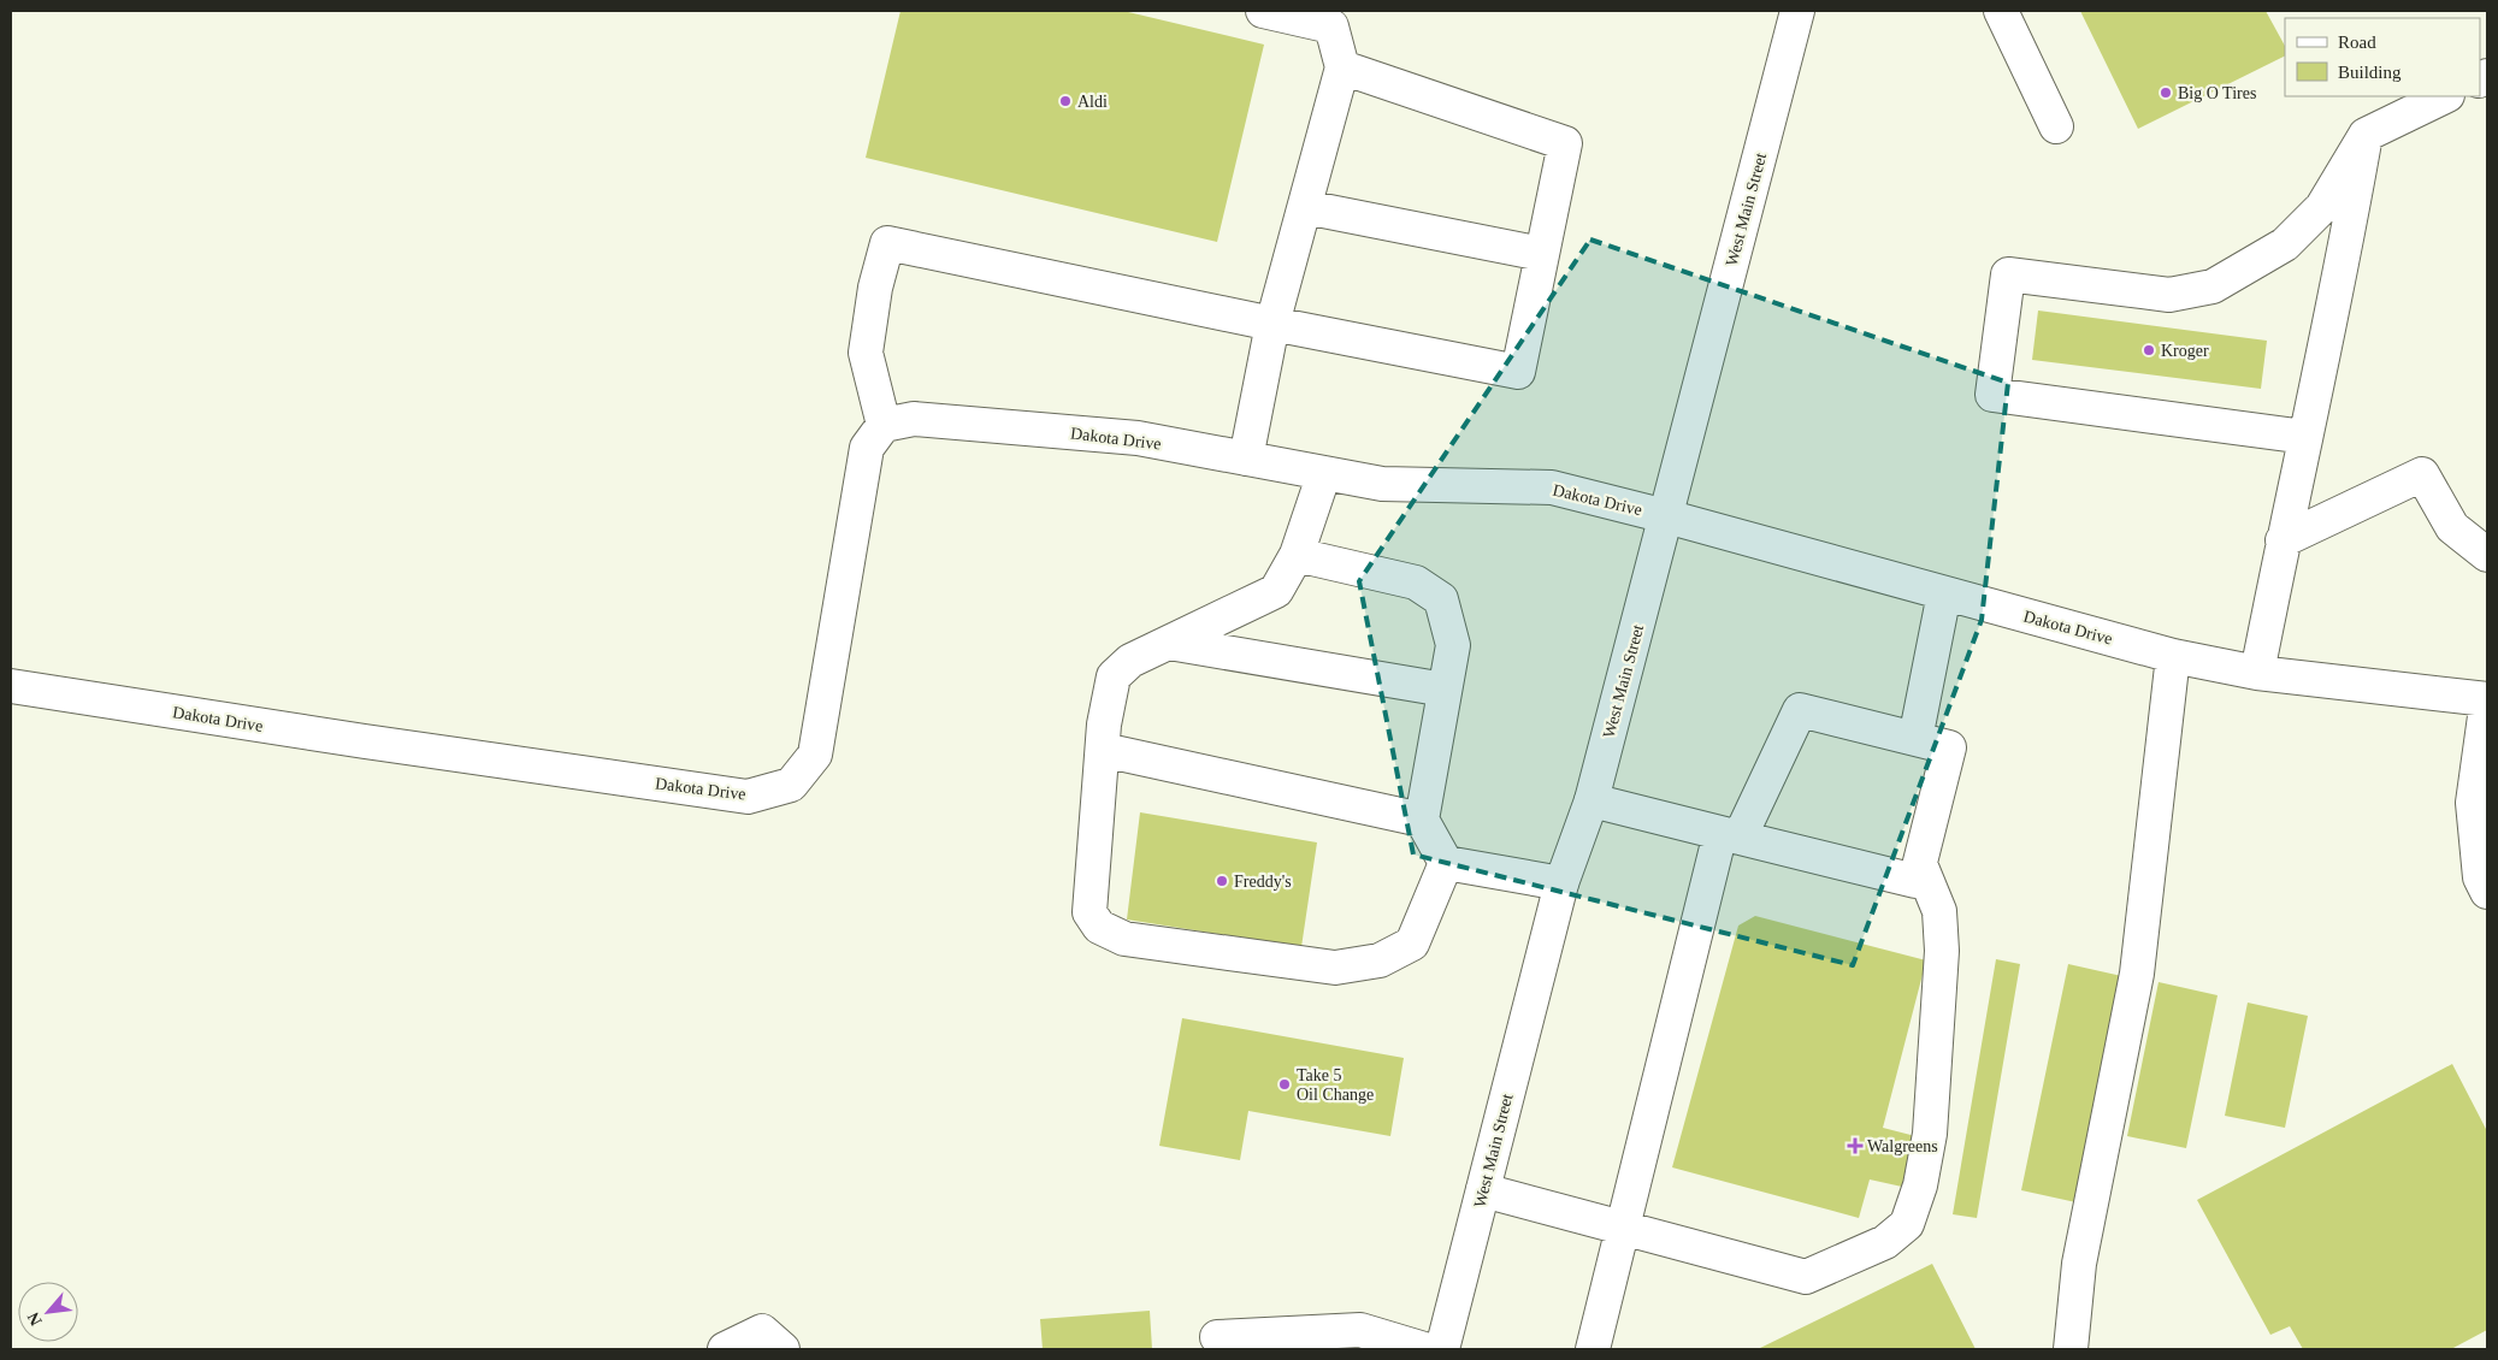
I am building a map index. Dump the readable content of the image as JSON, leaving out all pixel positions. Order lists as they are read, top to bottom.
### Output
{
  "streets": {
    "street": ["West Main Street", "Dakota Drive"]
  },
  "crossings": [
    ["West Main Street", "Dakota Drive"]
  ],
  "places": {
    "other": [
      "Big O Tires",
      "Aldi",
      "Kroger",
      "Freddy's",
      "Take 5 Oil Change"
    ],
    "health": ["Walgreens"]
  },
  "legend": ["Road", "Building"],
  "north": "bottom left"
}
